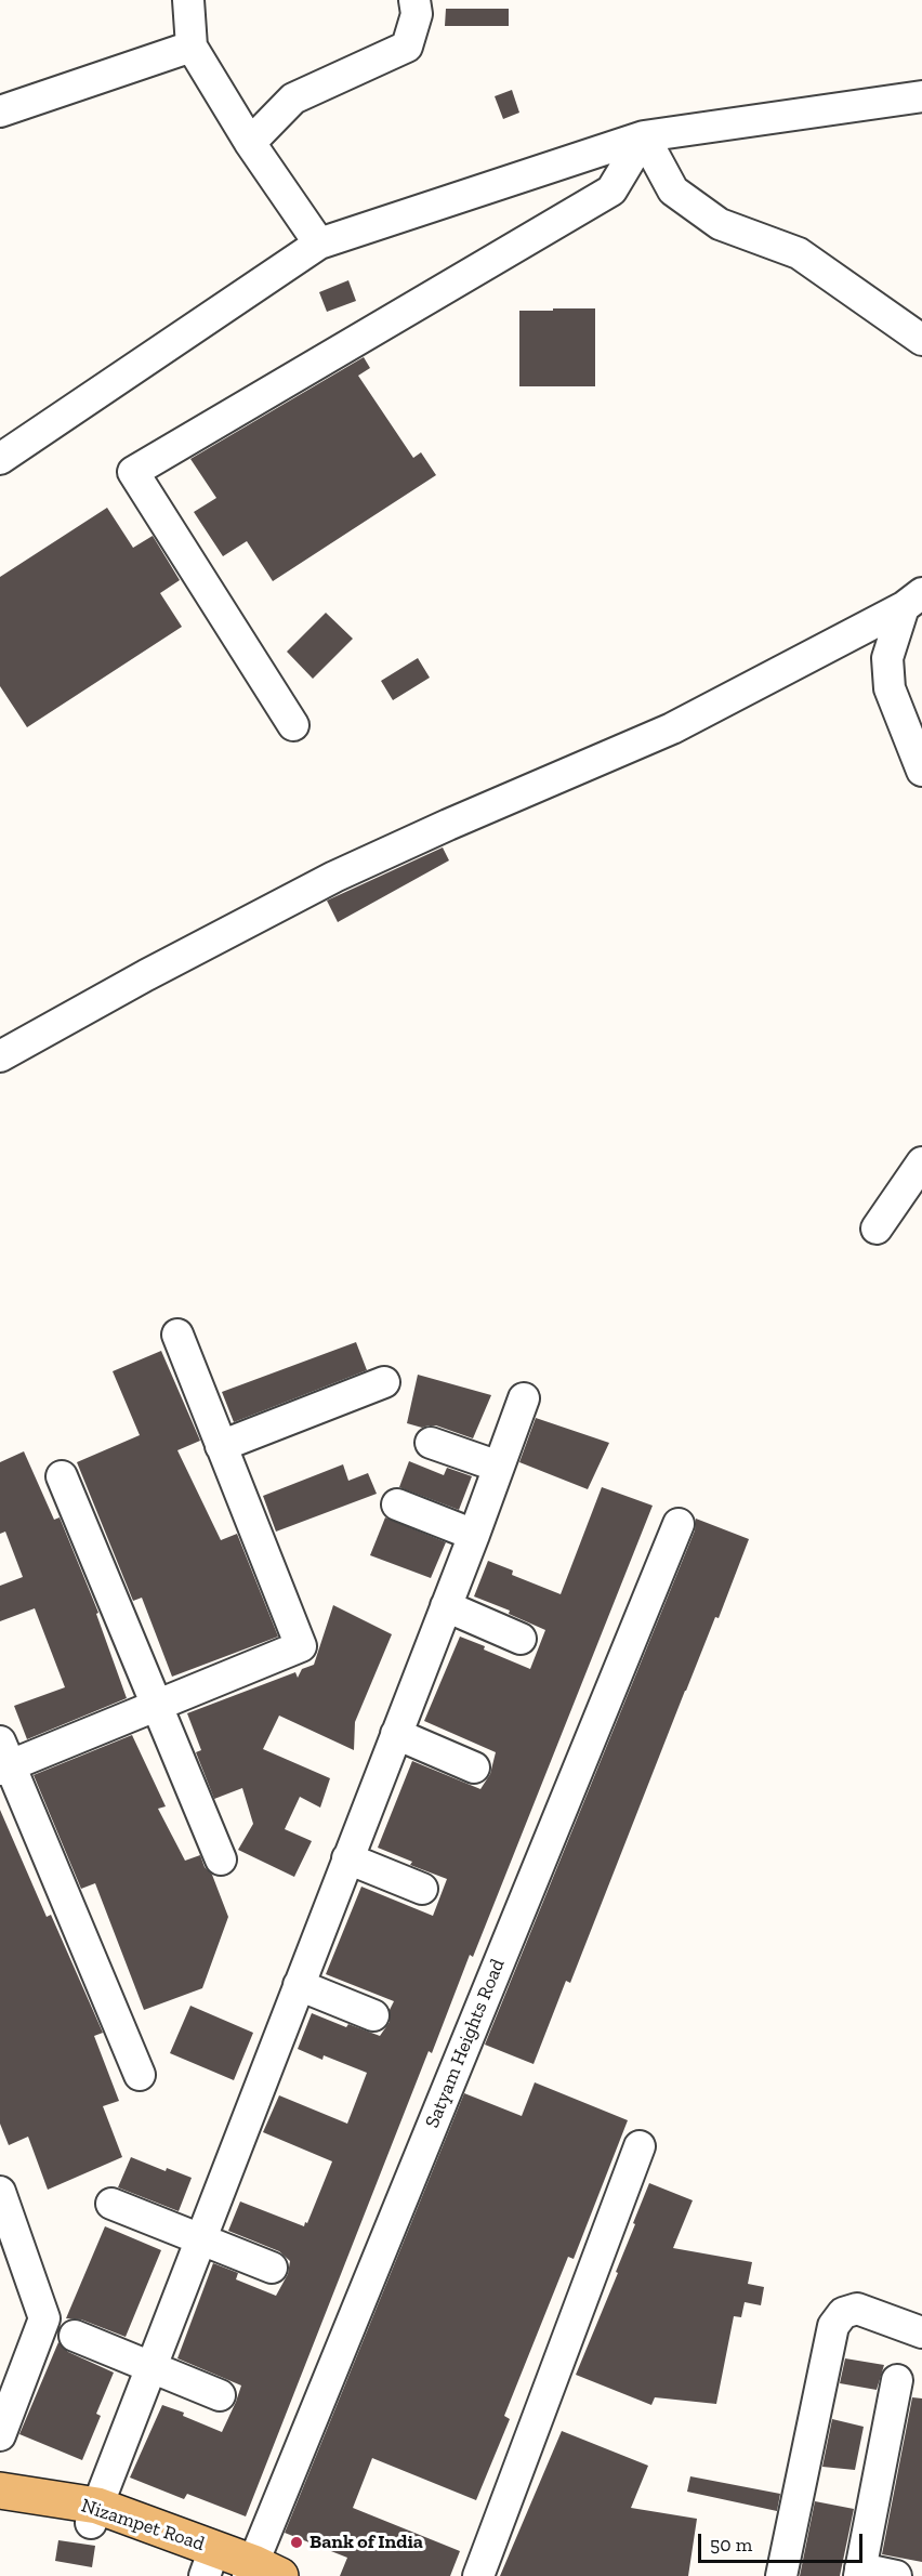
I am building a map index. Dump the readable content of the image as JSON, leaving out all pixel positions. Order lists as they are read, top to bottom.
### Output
{
  "streets": {
    "main road": ["Nizampet Road"],
    "street": ["Satyam Heights Road"]
  },
  "crossings": [
    ["Satyam Heights Road", "Nizampet Road"]
  ],
  "places": ["Bank of India"],
  "scale_bar": "50 m"
}
